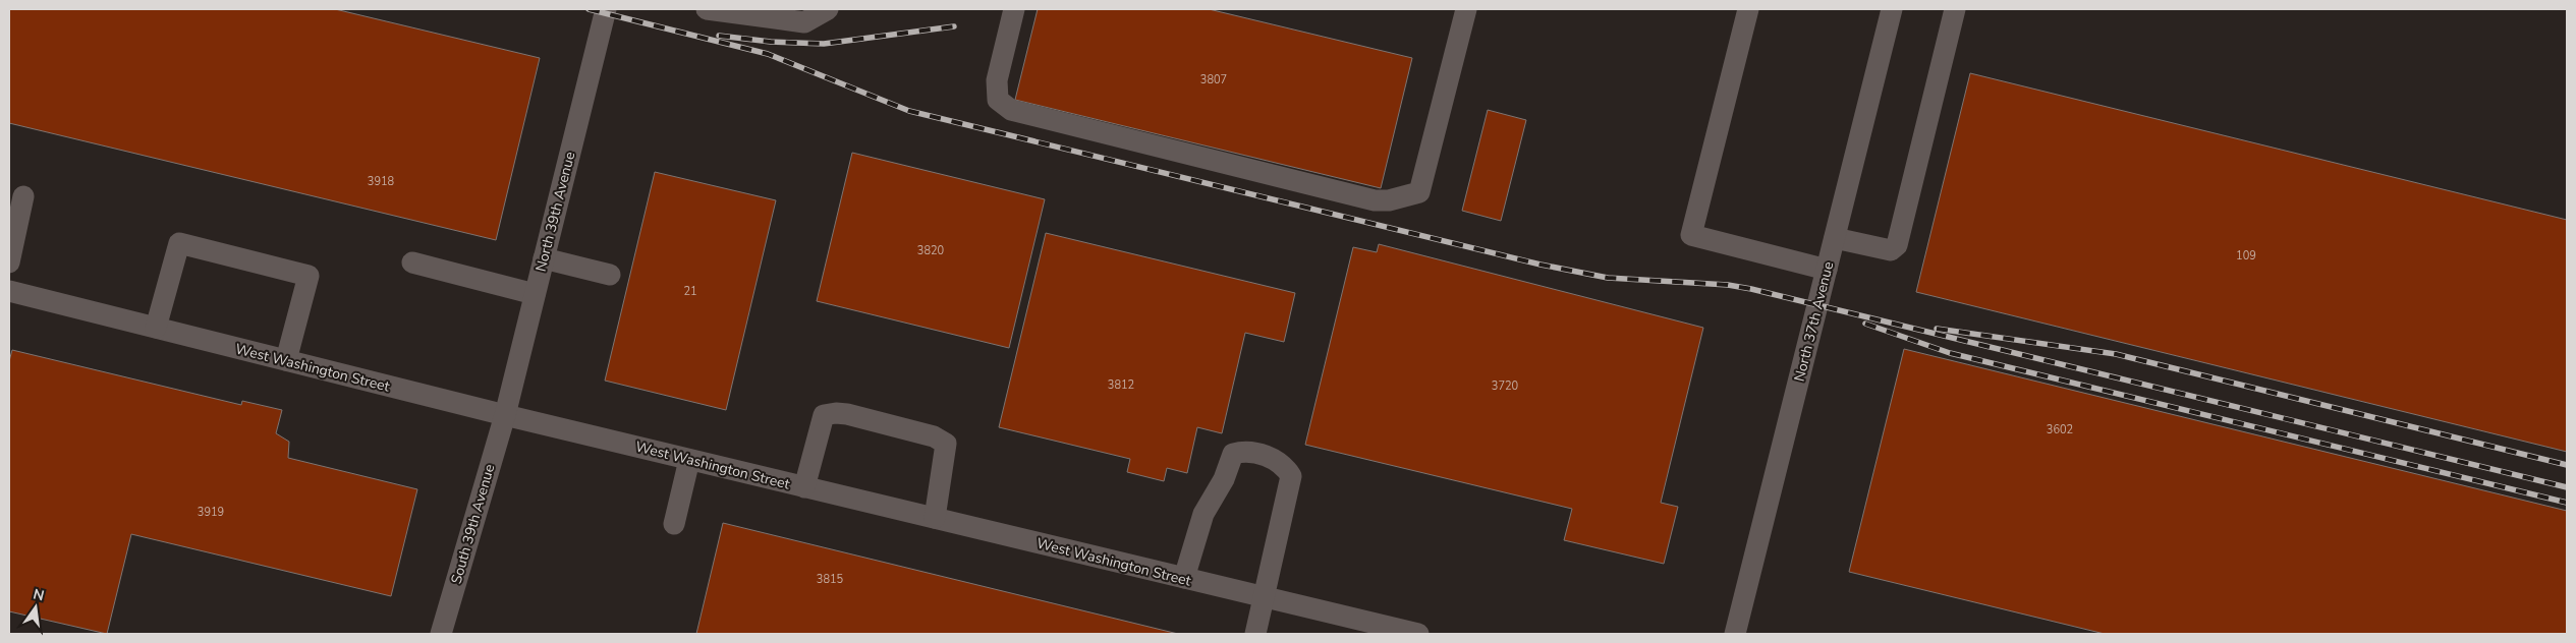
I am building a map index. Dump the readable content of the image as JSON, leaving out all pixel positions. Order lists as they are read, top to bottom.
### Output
{
  "streets": {
    "street": [
      "North 39th Avenue",
      "North 37th Avenue",
      "West Washington Street",
      "South 39th Avenue"
    ]
  },
  "crossings": [
    ["North 39th Avenue", "West Washington Street"],
    ["North 39th Avenue", "South 39th Avenue"],
    ["West Washington Street", "South 39th Avenue"]
  ],
  "house_numbers": [
    "3807",
    "3918",
    "3820",
    "109",
    "21",
    "3812",
    "3720",
    "3602",
    "3919",
    "3815"
  ],
  "north": "top"
}
